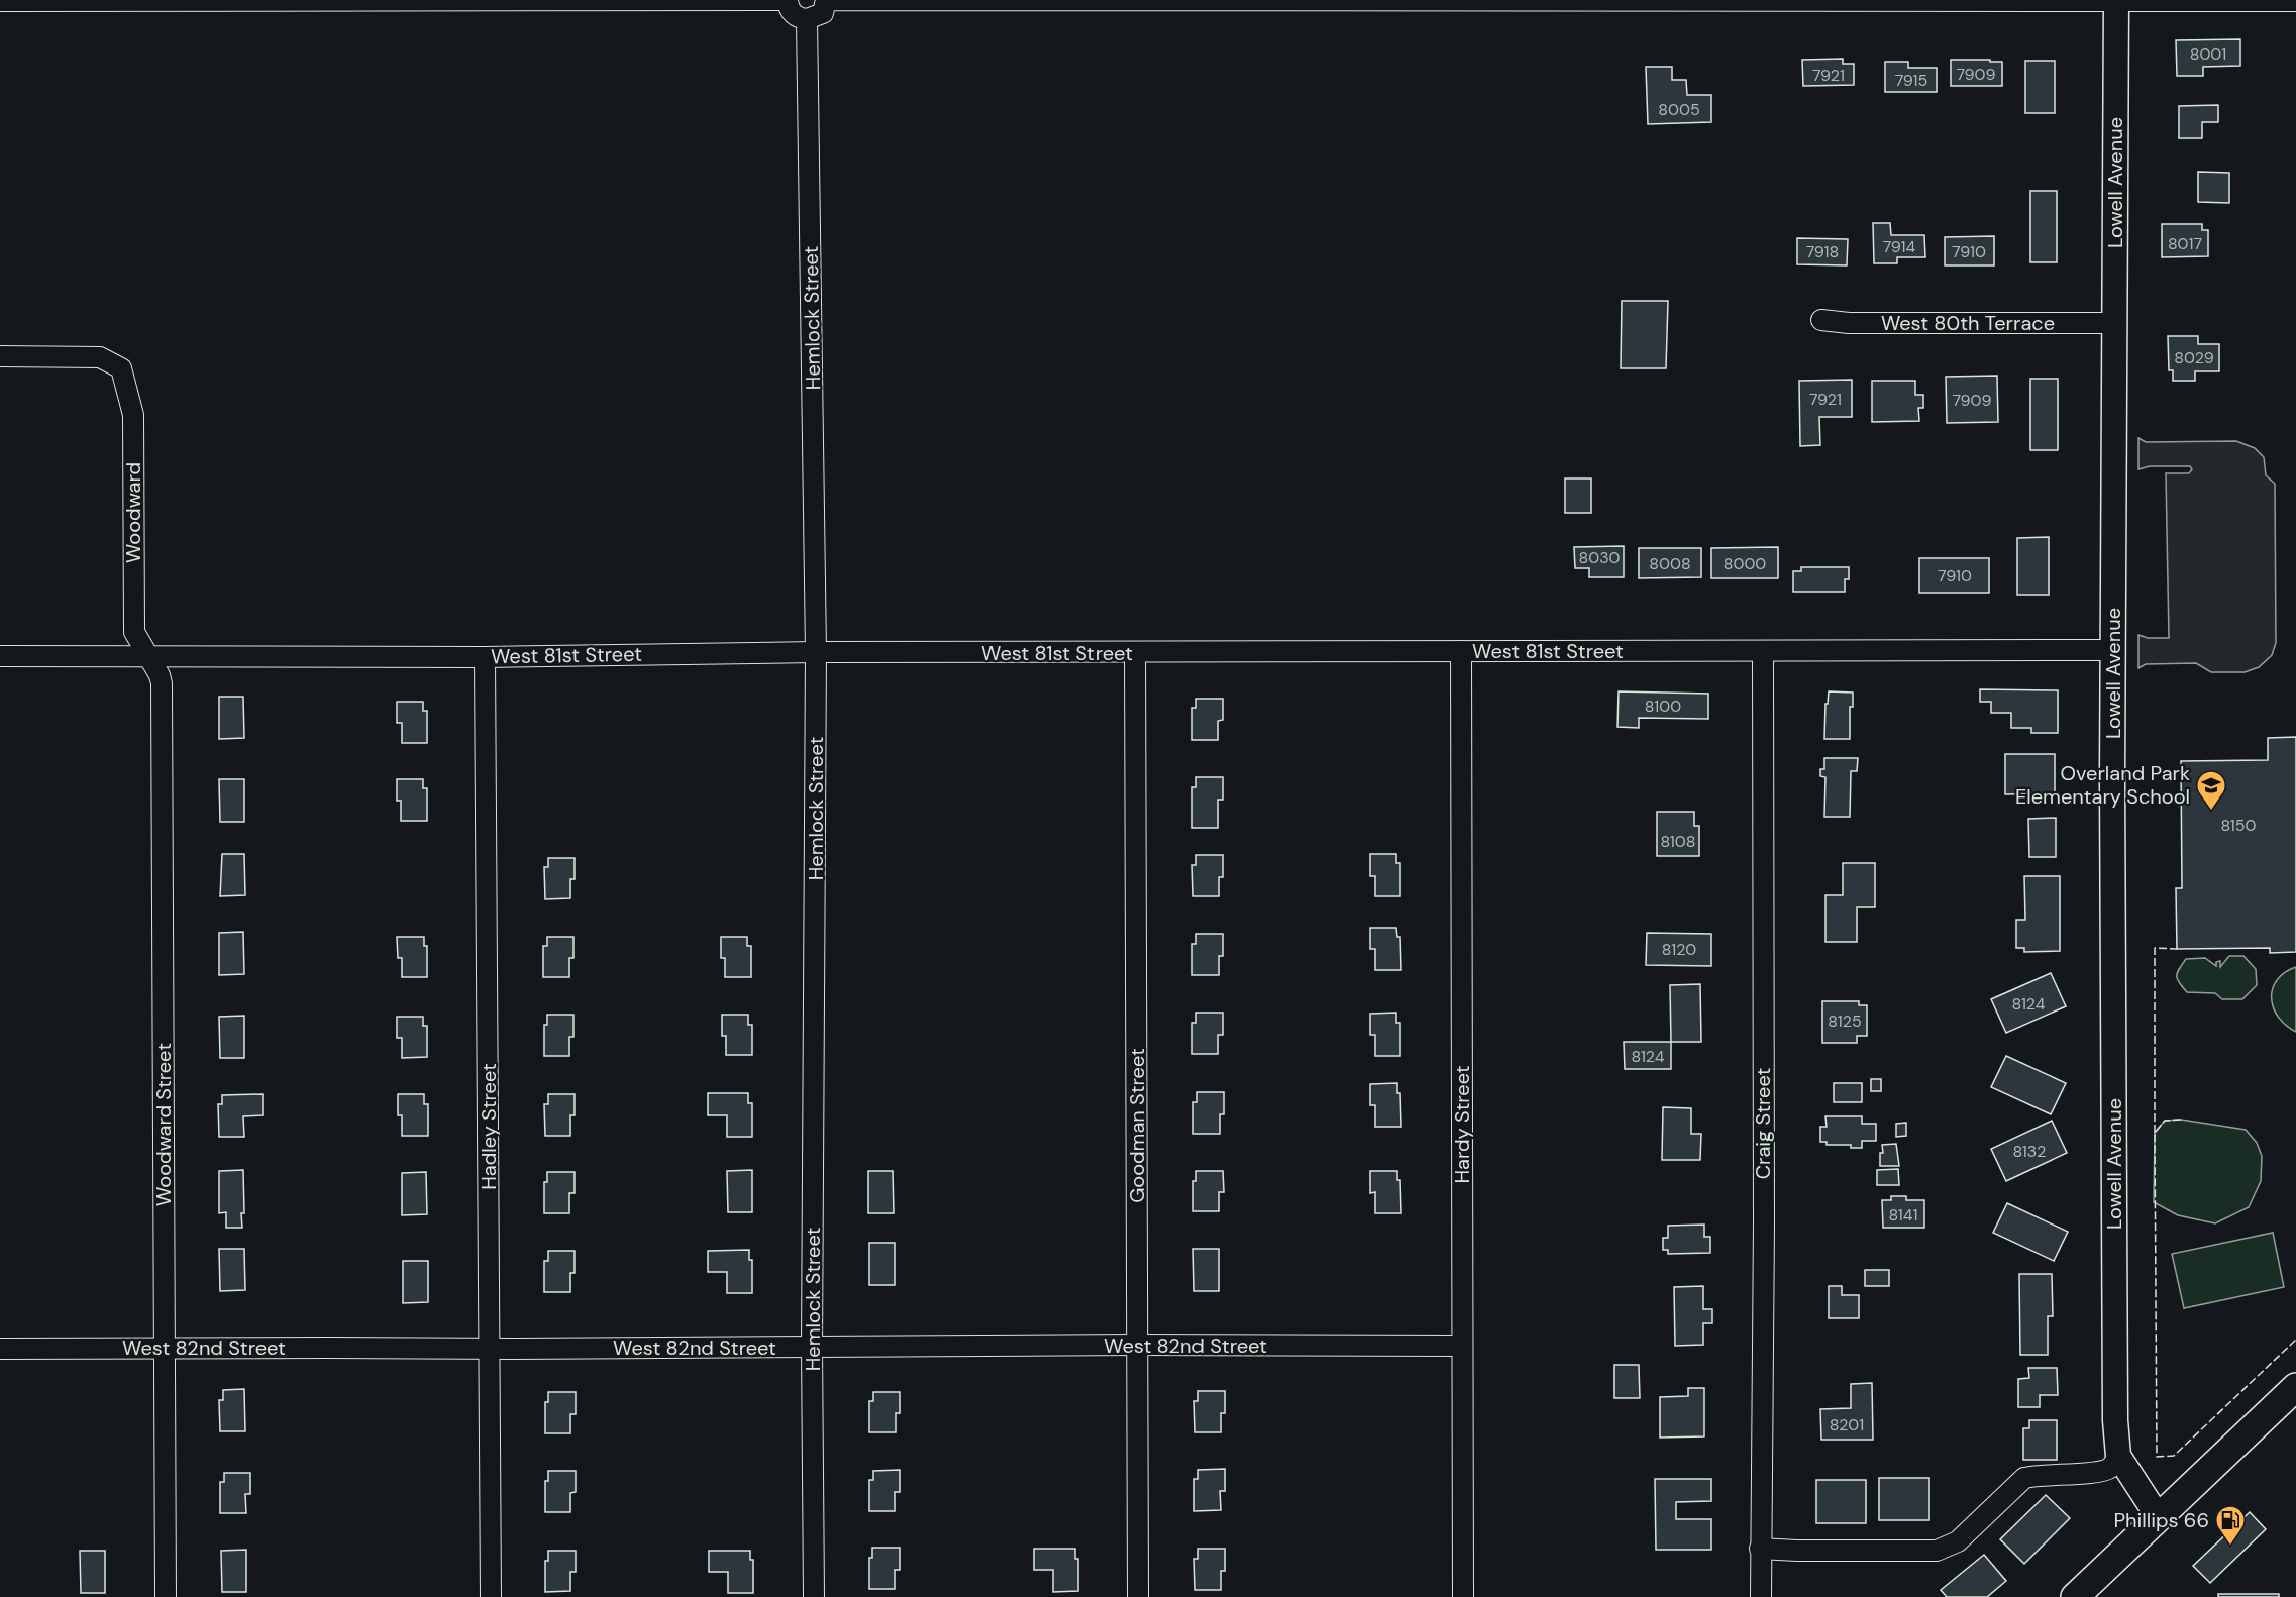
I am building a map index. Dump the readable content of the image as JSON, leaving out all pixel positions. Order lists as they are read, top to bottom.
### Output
{
  "streets": {
    "street": [
      "Lowell Avenue",
      "Hemlock Street",
      "West 80th Terrace",
      "Woodward",
      "West 81st Street",
      "Craig Street",
      "Woodward Street",
      "Hardy Street",
      "Goodman Street",
      "Hadley Street",
      "West 82nd Street"
    ]
  },
  "crossings": [
    ["Lowell Avenue", "West 80th Terrace"],
    ["Lowell Avenue", "West 81st Street"],
    ["Hemlock Street", "West 81st Street"],
    ["Hemlock Street", "West 82nd Street"],
    ["Woodward", "West 81st Street"],
    ["Woodward", "Woodward Street"],
    ["West 81st Street", "Craig Street"],
    ["West 81st Street", "Woodward Street"],
    ["West 81st Street", "Hardy Street"],
    ["West 81st Street", "Goodman Street"],
    ["West 81st Street", "Hadley Street"],
    ["Woodward Street", "West 82nd Street"],
    ["Hardy Street", "West 82nd Street"],
    ["Goodman Street", "West 82nd Street"],
    ["Hadley Street", "West 82nd Street"]
  ],
  "places": {
    "school or university": ["Overland Park Elementary School"],
    "fuel station": ["Phillips 66"]
  },
  "house_numbers": [
    "8001",
    "7909",
    "7921",
    "7915",
    "8005",
    "8017",
    "7914",
    "7918",
    "7910",
    "8029",
    "7921",
    "7909",
    "8030",
    "8008",
    "8000",
    "7910",
    "8100",
    "8150",
    "8108",
    "8120",
    "8124",
    "8125",
    "8124",
    "8132",
    "8141",
    "8201"
  ]
}
